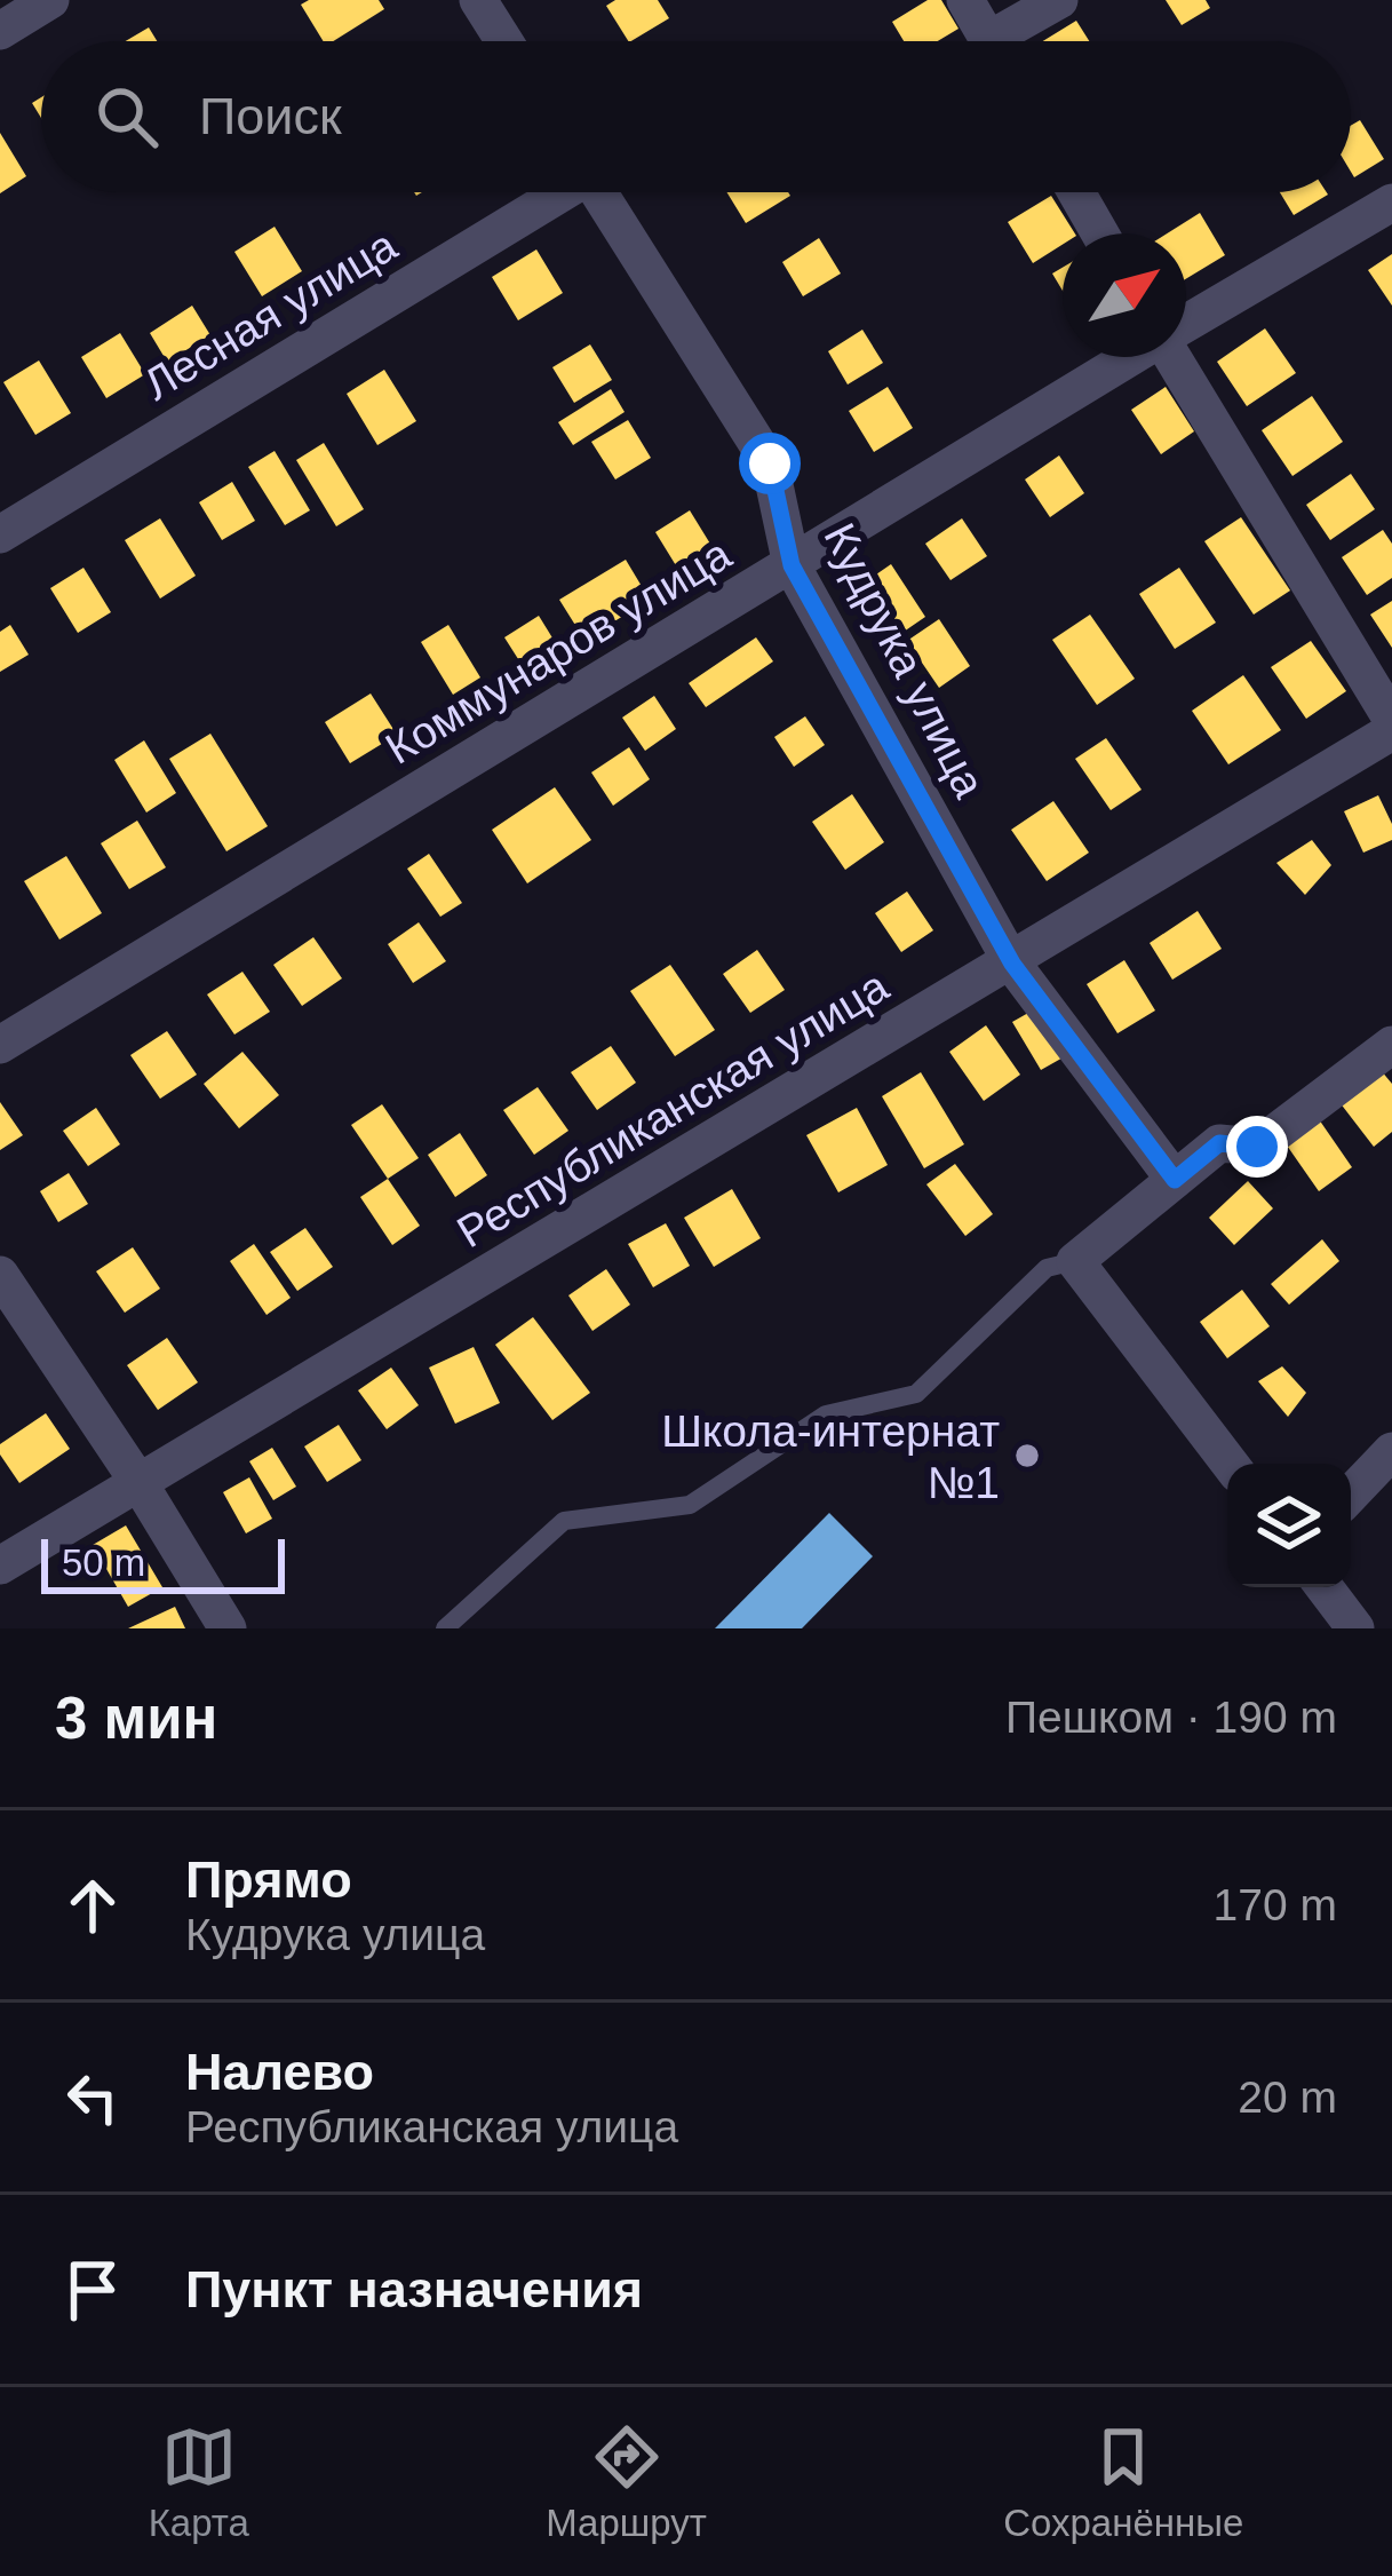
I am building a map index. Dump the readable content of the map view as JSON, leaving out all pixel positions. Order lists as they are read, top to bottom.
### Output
{
  "streets": {
    "street": [
      "Лесная улица",
      "Коммунаров улица",
      "Кудрука улица",
      "Республиканская улица"
    ]
  },
  "crossings": [
    ["Коммунаров улица", "Кудрука улица"],
    ["Кудрука улица", "Республиканская улица"]
  ],
  "places": ["Школа-интернат №1"],
  "scale_bar": "50 m",
  "north": "top right",
  "page": {
    "search": "Поиск",
    "scale": "50 m",
    "heading": ["3 мин", "Пешком · 190 m"],
    "list": [
      ["Прямо", "Кудрука улица", "170 m"],
      ["Налево", "Республиканская улица", "20 m"],
      "Пункт назначения"
    ],
    "nav": ["Карта", "Маршрут", "Сохранённые"]
  }
}
